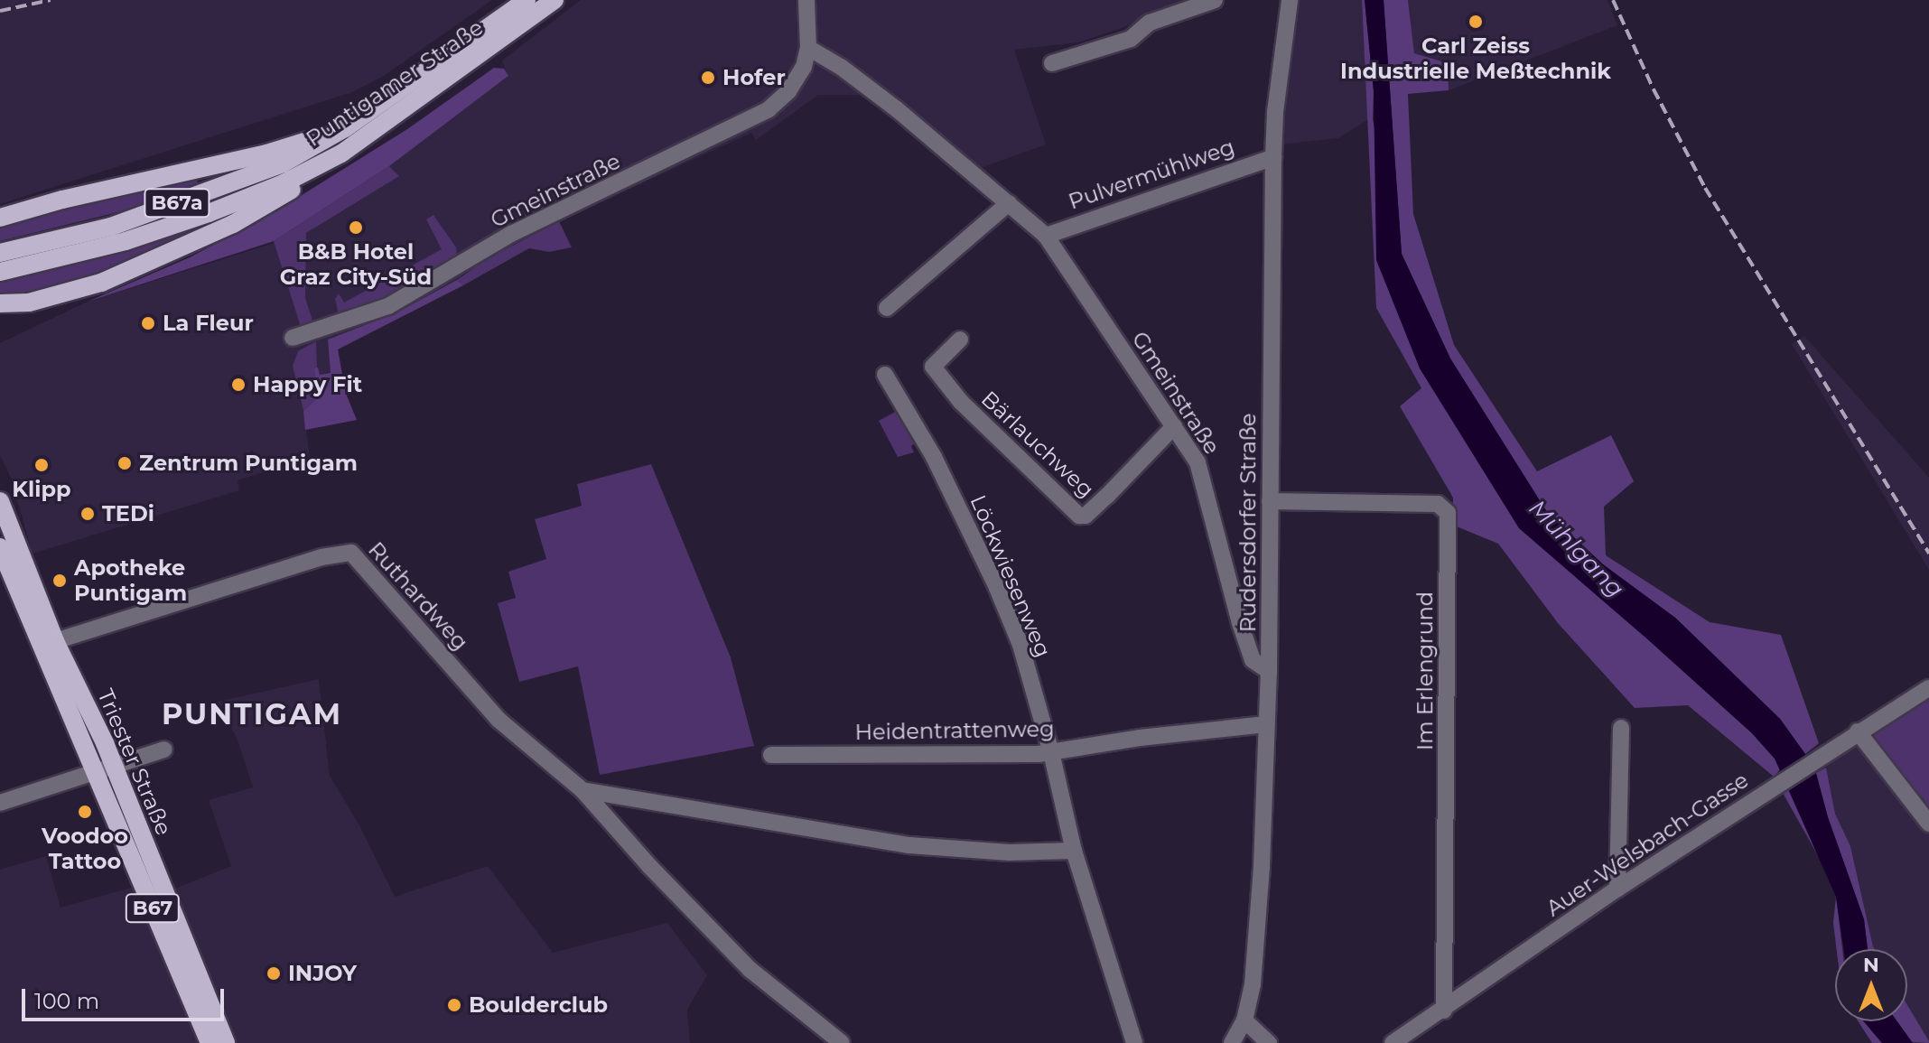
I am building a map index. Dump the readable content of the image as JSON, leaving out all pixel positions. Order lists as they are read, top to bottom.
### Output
{
  "streets": {
    "main road": [
      "Puntigamer Straße",
      "B67a",
      "Triester Straße",
      "B67"
    ],
    "street": [
      "Pulvermühlweg",
      "Gmeinstraße",
      "Bärlauchweg",
      "Rudersdorfer Straße",
      "Löckwiesenweg",
      "Ruthardweg",
      "Im Erlengrund",
      "Heidentrattenweg",
      "Auer-Welsbach-Gasse"
    ]
  },
  "crossings": [
    ["Pulvermühlweg", "Gmeinstraße"],
    ["Pulvermühlweg", "Rudersdorfer Straße"],
    ["Gmeinstraße", "Bärlauchweg"],
    ["Gmeinstraße", "Rudersdorfer Straße"],
    ["Rudersdorfer Straße", "Im Erlengrund"],
    ["Rudersdorfer Straße", "Heidentrattenweg"],
    ["Löckwiesenweg", "Heidentrattenweg"],
    ["Ruthardweg", "Triester Straße"],
    ["Im Erlengrund", "Auer-Welsbach-Gasse"]
  ],
  "districts": ["PUNTIGAM"],
  "water": ["Mühlgang"],
  "places": [
    "Carl Zeiss Industrielle Meßtechnik",
    "Hofer",
    "B&B Hotel Graz City-Süd",
    "La Fleur",
    "Happy Fit",
    "Zentrum Puntigam",
    "Klipp",
    "TEDi",
    "Apotheke Puntigam",
    "Voodoo Tattoo",
    "INJOY",
    "Boulderclub"
  ],
  "scale_bar": "100 m",
  "north": "top"
}
